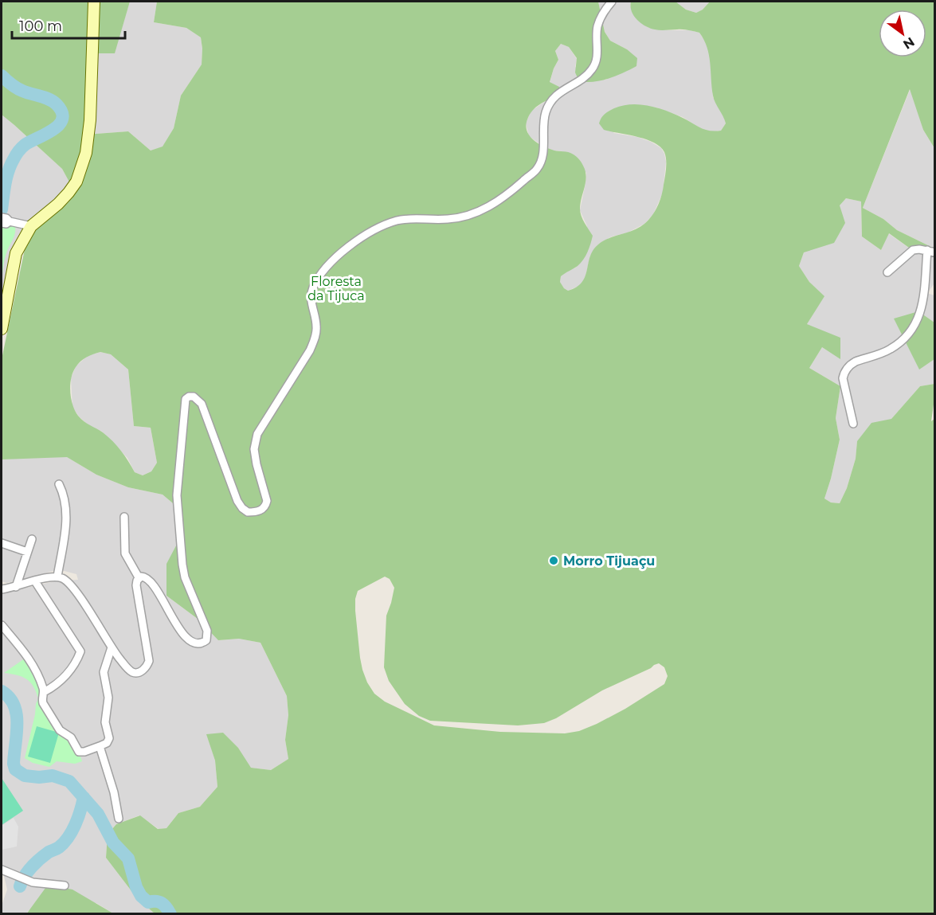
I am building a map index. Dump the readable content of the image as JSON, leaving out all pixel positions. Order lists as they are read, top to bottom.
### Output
{
  "parks": ["Floresta da Tijuca"],
  "places": ["Morro Tijuaçu"],
  "scale_bar": "100 m",
  "north": "bottom right"
}
